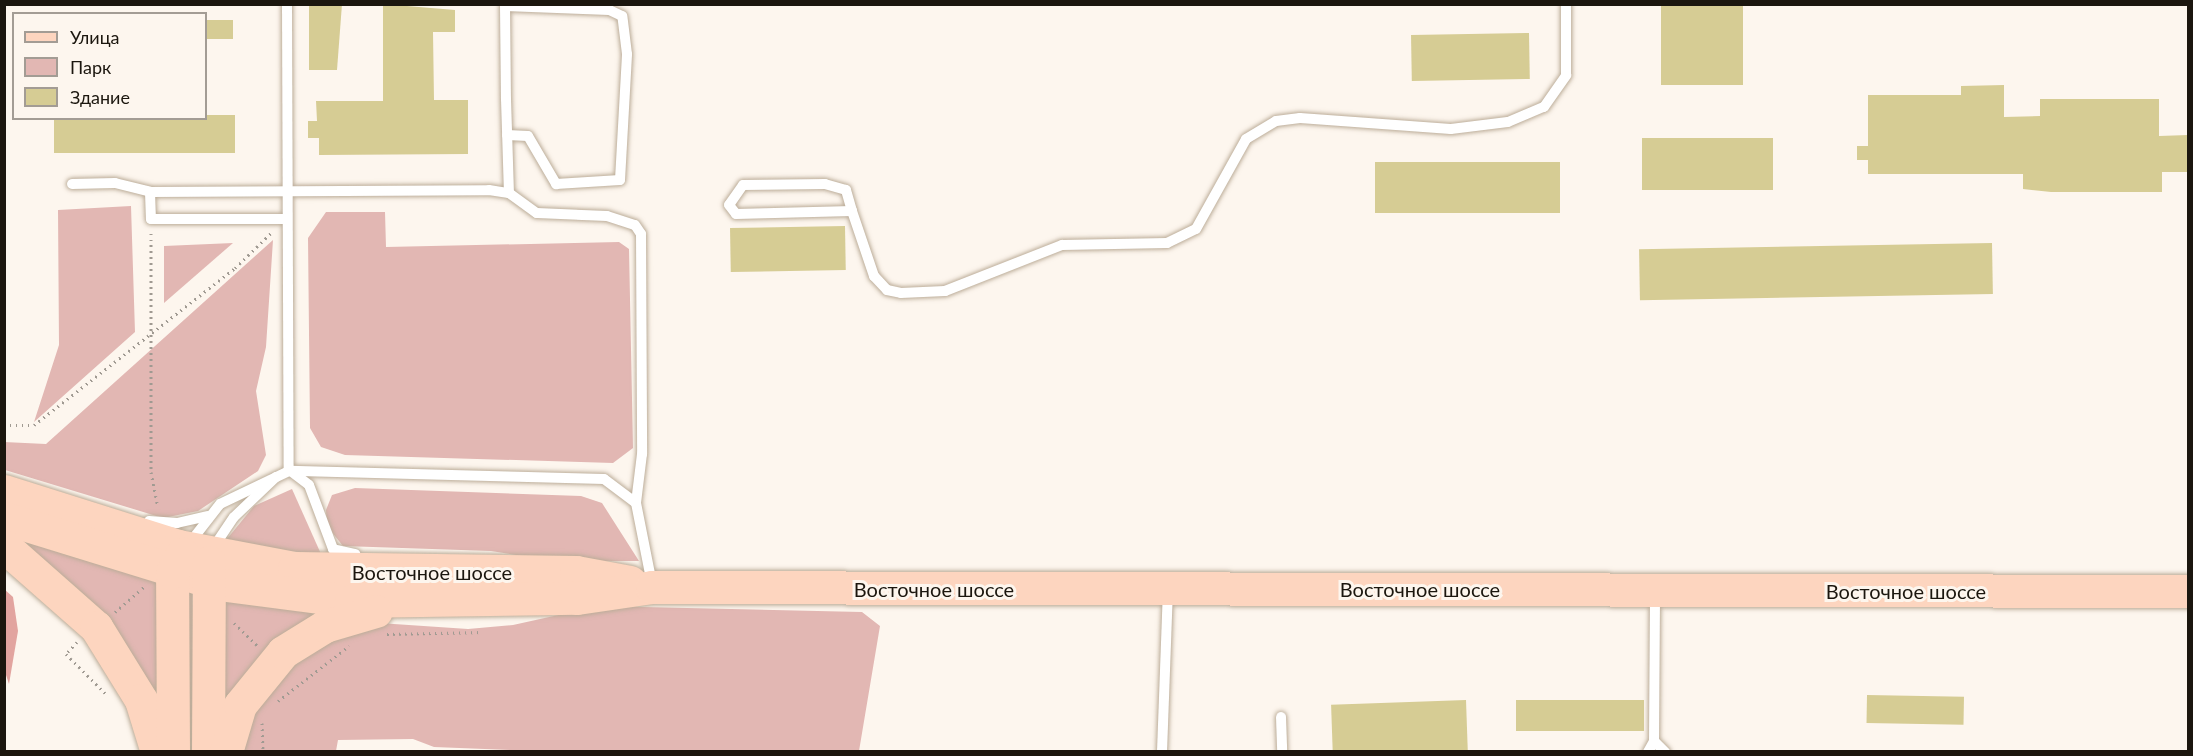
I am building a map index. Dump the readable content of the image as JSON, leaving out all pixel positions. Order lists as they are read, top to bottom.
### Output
{
  "streets": {
    "main road": ["Восточное шоссе"]
  },
  "legend": ["Улица", "Парк", "Здание"]
}
